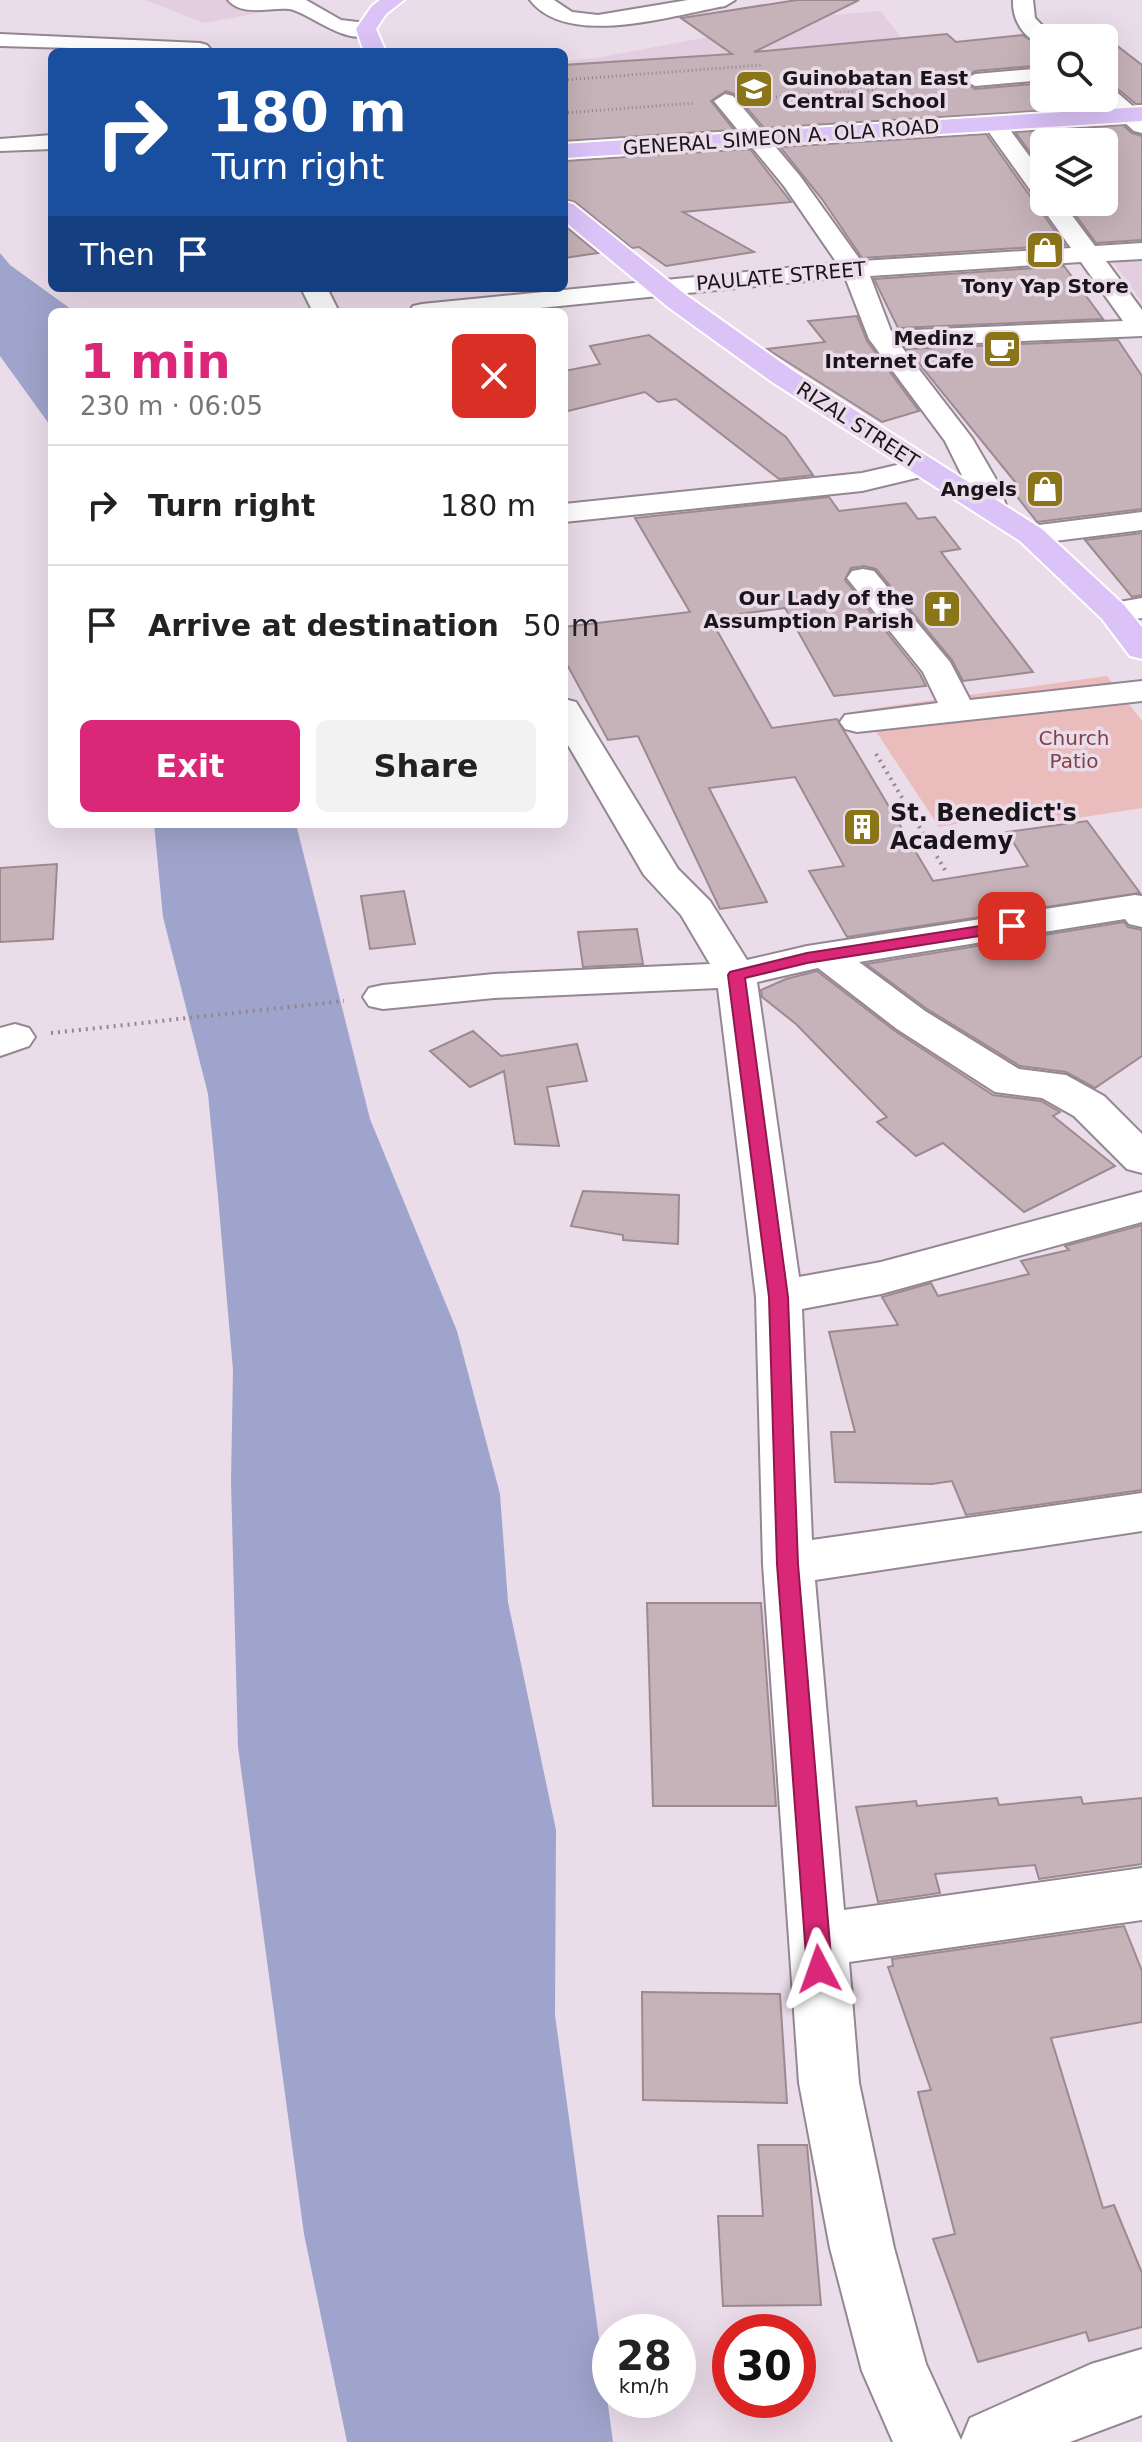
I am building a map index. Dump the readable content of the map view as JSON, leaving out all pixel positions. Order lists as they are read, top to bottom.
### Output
{
  "streets": {
    "main road": ["GENERAL SIMEON A. OLA ROAD", "RIZAL STREET"],
    "street": ["PAULATE STREET"]
  },
  "crossings": [
    ["PAULATE STREET", "RIZAL STREET"]
  ],
  "parks": ["Church Patio"],
  "places": {
    "school or university": ["Guinobatan East Central School"],
    "shop": ["Tony Yap Store", "Angels"],
    "cafe": ["Medinz Internet Cafe"],
    "church": ["Our Lady of the Assumption Parish"],
    "building": ["St. Benedict's Academy"]
  },
  "page": {
    "turn": ["180 m", "Turn right"],
    "then": "Then",
    "heading": ["1 min", "230 m · 06:05"],
    "list": [
      {
        "name": "Turn right",
        "value": "180 m"
      },
      {
        "name": "Arrive at destination",
        "value": "50 m"
      }
    ],
    "buttons": ["Exit", "Share"],
    "speed": "28 km/h",
    "limit": "30"
  }
}
